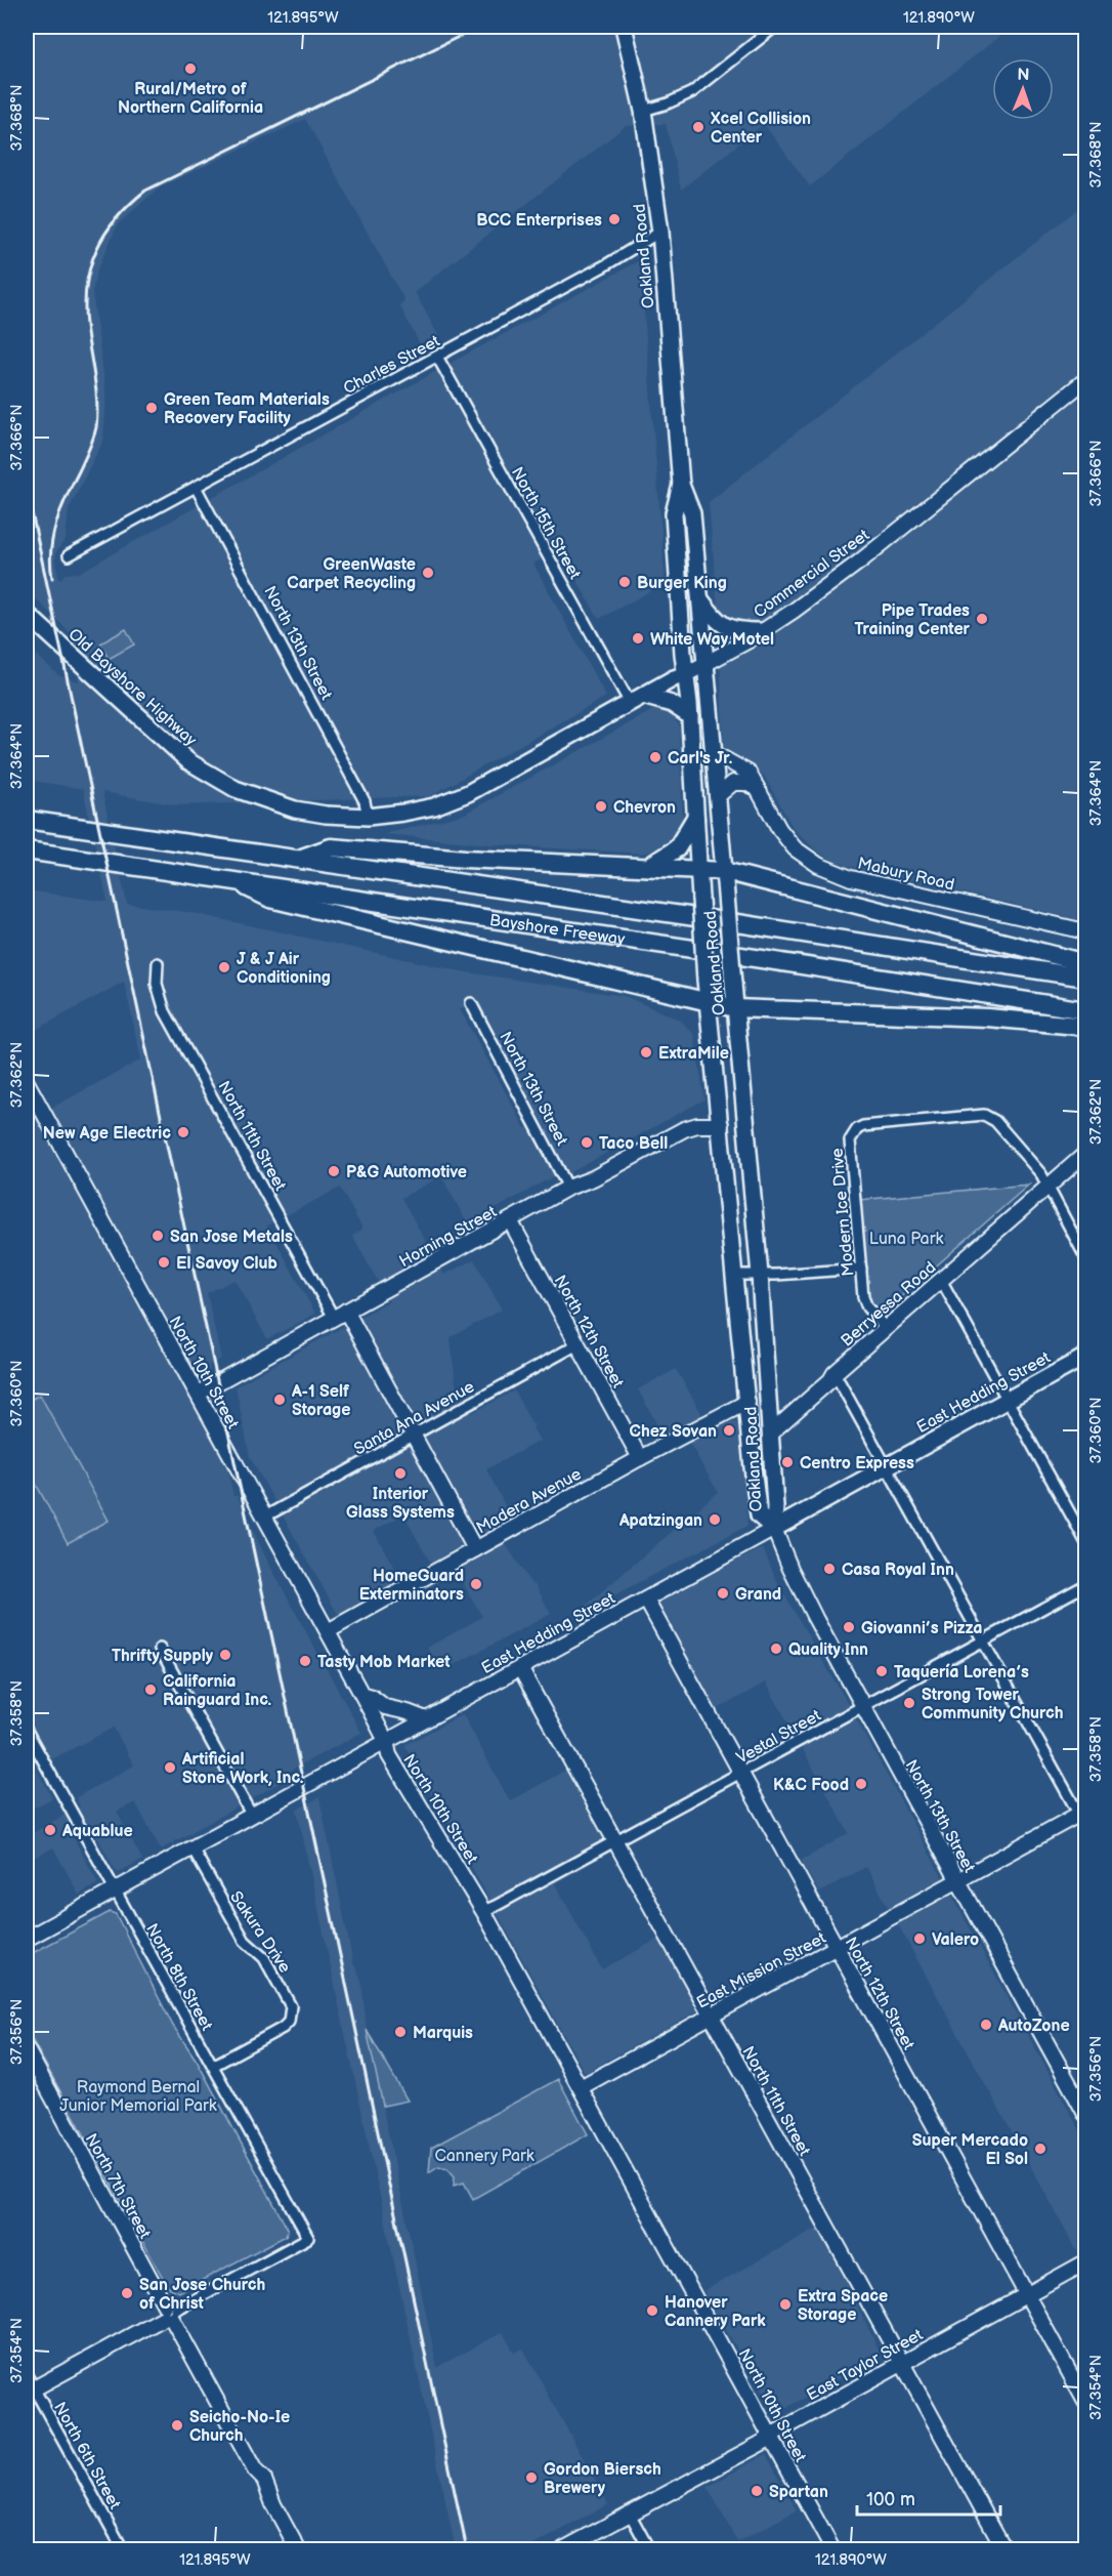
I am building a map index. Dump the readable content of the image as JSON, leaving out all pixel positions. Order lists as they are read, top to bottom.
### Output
{
  "streets": {
    "highway": ["Bayshore Freeway"],
    "main road": [
      "Oakland Road",
      "Commercial Street",
      "North 13th Street",
      "Old Bayshore Highway",
      "Mabury Road",
      "North 11th Street",
      "Horning Street",
      "Berryessa Road",
      "North 12th Street",
      "North 10th Street",
      "East Hedding Street",
      "Madera Avenue",
      "East Mission Street",
      "North 7th Street",
      "East Taylor Street"
    ],
    "street": [
      "Charles Street",
      "North 15th Street",
      "Modern Ice Drive",
      "Santa Ana Avenue",
      "Vestal Street",
      "Sakura Drive",
      "North 8th Street",
      "North 6th Street"
    ]
  },
  "crossings": [
    ["Oakland Road", "Charles Street"],
    ["Oakland Road", "Commercial Street"],
    ["Oakland Road", "North 13th Street"],
    ["Oakland Road", "Mabury Road"],
    ["Oakland Road", "Horning Street"],
    ["Oakland Road", "Berryessa Road"],
    ["Oakland Road", "East Hedding Street"],
    ["Oakland Road", "Madera Avenue"],
    ["Charles Street", "North 15th Street"],
    ["Charles Street", "North 13th Street"],
    ["North 15th Street", "Commercial Street"],
    ["Commercial Street", "Old Bayshore Highway"],
    ["North 13th Street", "Old Bayshore Highway"],
    ["North 13th Street", "Horning Street"],
    ["North 13th Street", "East Hedding Street"],
    ["North 13th Street", "Vestal Street"],
    ["North 13th Street", "East Mission Street"],
    ["North 11th Street", "Horning Street"],
    ["North 11th Street", "East Hedding Street"],
    ["North 11th Street", "Santa Ana Avenue"],
    ["North 11th Street", "Madera Avenue"],
    ["North 11th Street", "Vestal Street"],
    ["North 11th Street", "East Mission Street"],
    ["North 11th Street", "East Taylor Street"],
    ["Modern Ice Drive", "Berryessa Road"],
    ["Horning Street", "North 12th Street"],
    ["Horning Street", "North 10th Street"],
    ["North 12th Street", "East Hedding Street"],
    ["North 12th Street", "Santa Ana Avenue"],
    ["North 12th Street", "Madera Avenue"],
    ["North 12th Street", "Vestal Street"],
    ["North 12th Street", "East Mission Street"],
    ["North 12th Street", "East Taylor Street"],
    ["North 10th Street", "East Hedding Street"],
    ["North 10th Street", "Santa Ana Avenue"],
    ["North 10th Street", "Madera Avenue"],
    ["North 10th Street", "Vestal Street"],
    ["North 10th Street", "East Mission Street"],
    ["North 10th Street", "East Taylor Street"],
    ["East Hedding Street", "Sakura Drive"],
    ["East Hedding Street", "North 8th Street"],
    ["Sakura Drive", "North 8th Street"],
    ["North 8th Street", "North 7th Street"]
  ],
  "parks": ["Luna Park", "Raymond Bernal Junior Memorial Park", "Cannery Park"],
  "places": [
    "Rural/Metro of Northern California",
    "Xcel Collision Center",
    "BCC Enterprises",
    "Green Team Materials Recovery Facility",
    "GreenWaste Carpet Recycling",
    "Burger King",
    "Pipe Trades Training Center",
    "White Way Motel",
    "Carl's Jr.",
    "Chevron",
    "J & J Air Conditioning",
    "ExtraMile",
    "New Age Electric",
    "Taco Bell",
    "P&G Automotive",
    "San Jose Metals",
    "El Savoy Club",
    "A-1 Self Storage",
    "Chez Sovan",
    "Centro Express",
    "Interior Glass Systems",
    "Apatzingan",
    "Casa Royal Inn",
    "HomeGuard Exterminators",
    "Grand",
    "Giovanni’s Pizza",
    "Quality Inn",
    "Thrifty Supply",
    "Tasty Mob Market",
    "Taquería Lorena’s",
    "California Rainguard Inc.",
    "Strong Tower Community Church",
    "Artificial Stone Work, Inc.",
    "K&C Food",
    "Aquablue",
    "Valero",
    "AutoZone",
    "Marquis",
    "Super Mercado El Sol",
    "San Jose Church of Christ",
    "Extra Space Storage",
    "Hanover Cannery Park",
    "Seicho-No-Ie Church",
    "Gordon Biersch Brewery",
    "Spartan"
  ],
  "scale_bar": "100 m",
  "north": "top",
  "coordinates": [
    "121.895°W",
    "121.890°W",
    "37.368°N",
    "37.366°N",
    "37.364°N",
    "37.362°N",
    "37.360°N",
    "37.358°N",
    "37.356°N",
    "37.354°N"
  ]
}
